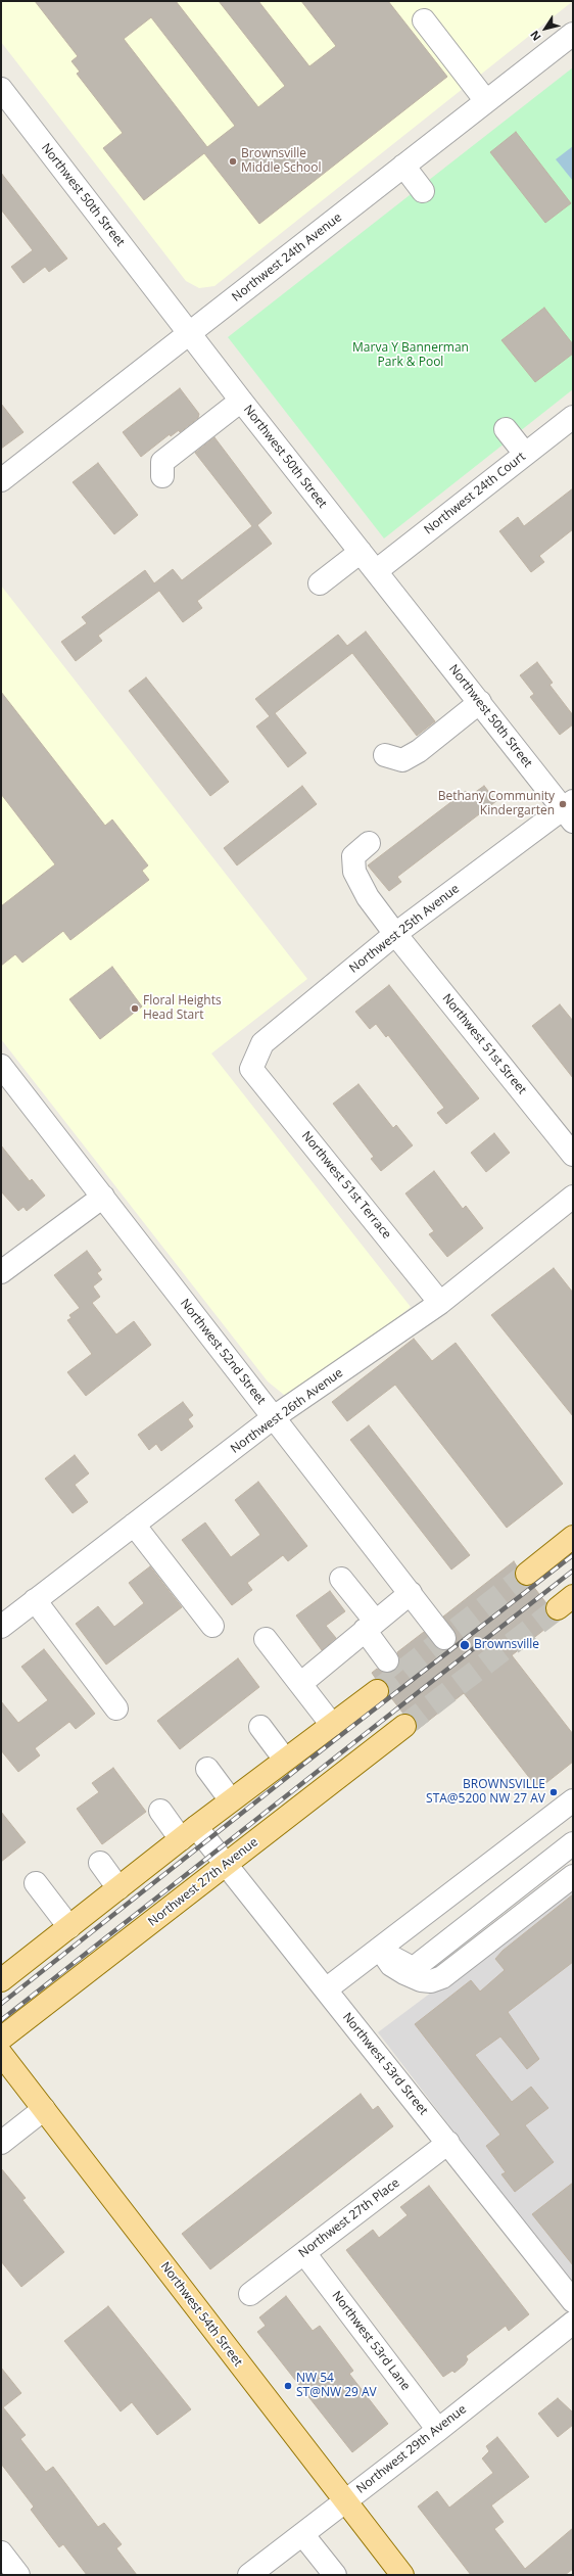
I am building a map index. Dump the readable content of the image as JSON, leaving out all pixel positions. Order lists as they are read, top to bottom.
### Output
{
  "streets": {
    "main road": ["Northwest 27th Avenue", "Northwest 54th Street"],
    "street": [
      "Northwest 50th Street",
      "Northwest 24th Avenue",
      "Northwest 24th Court",
      "Northwest 25th Avenue",
      "Northwest 51st Street",
      "Northwest 51st Terrace",
      "Northwest 52nd Street",
      "Northwest 26th Avenue",
      "Northwest 53rd Street",
      "Northwest 27th Place",
      "Northwest 53rd Lane",
      "Northwest 29th Avenue"
    ]
  },
  "crossings": [
    ["Northwest 50th Street", "Northwest 24th Avenue"],
    ["Northwest 50th Street", "Northwest 24th Court"],
    ["Northwest 50th Street", "Northwest 25th Avenue"],
    ["Northwest 25th Avenue", "Northwest 51st Street"],
    ["Northwest 25th Avenue", "Northwest 51st Terrace"],
    ["Northwest 51st Terrace", "Northwest 26th Avenue"],
    ["Northwest 52nd Street", "Northwest 26th Avenue"],
    ["Northwest 27th Avenue", "Northwest 53rd Street"],
    ["Northwest 53rd Street", "Northwest 27th Place"],
    ["Northwest 27th Place", "Northwest 53rd Lane"],
    ["Northwest 54th Street", "Northwest 29th Avenue"],
    ["Northwest 53rd Lane", "Northwest 29th Avenue"]
  ],
  "parks": ["Marva Y Bannerman Park & Pool"],
  "places": [
    "Brownsville Middle School",
    "Bethany Community Kindergarten",
    "Floral Heights Head Start",
    "Brownsville",
    "BROWNSVILLE STA@5200 NW 27 AV",
    "NW 54 ST@NW 29 AV"
  ],
  "north": "bottom left"
}
